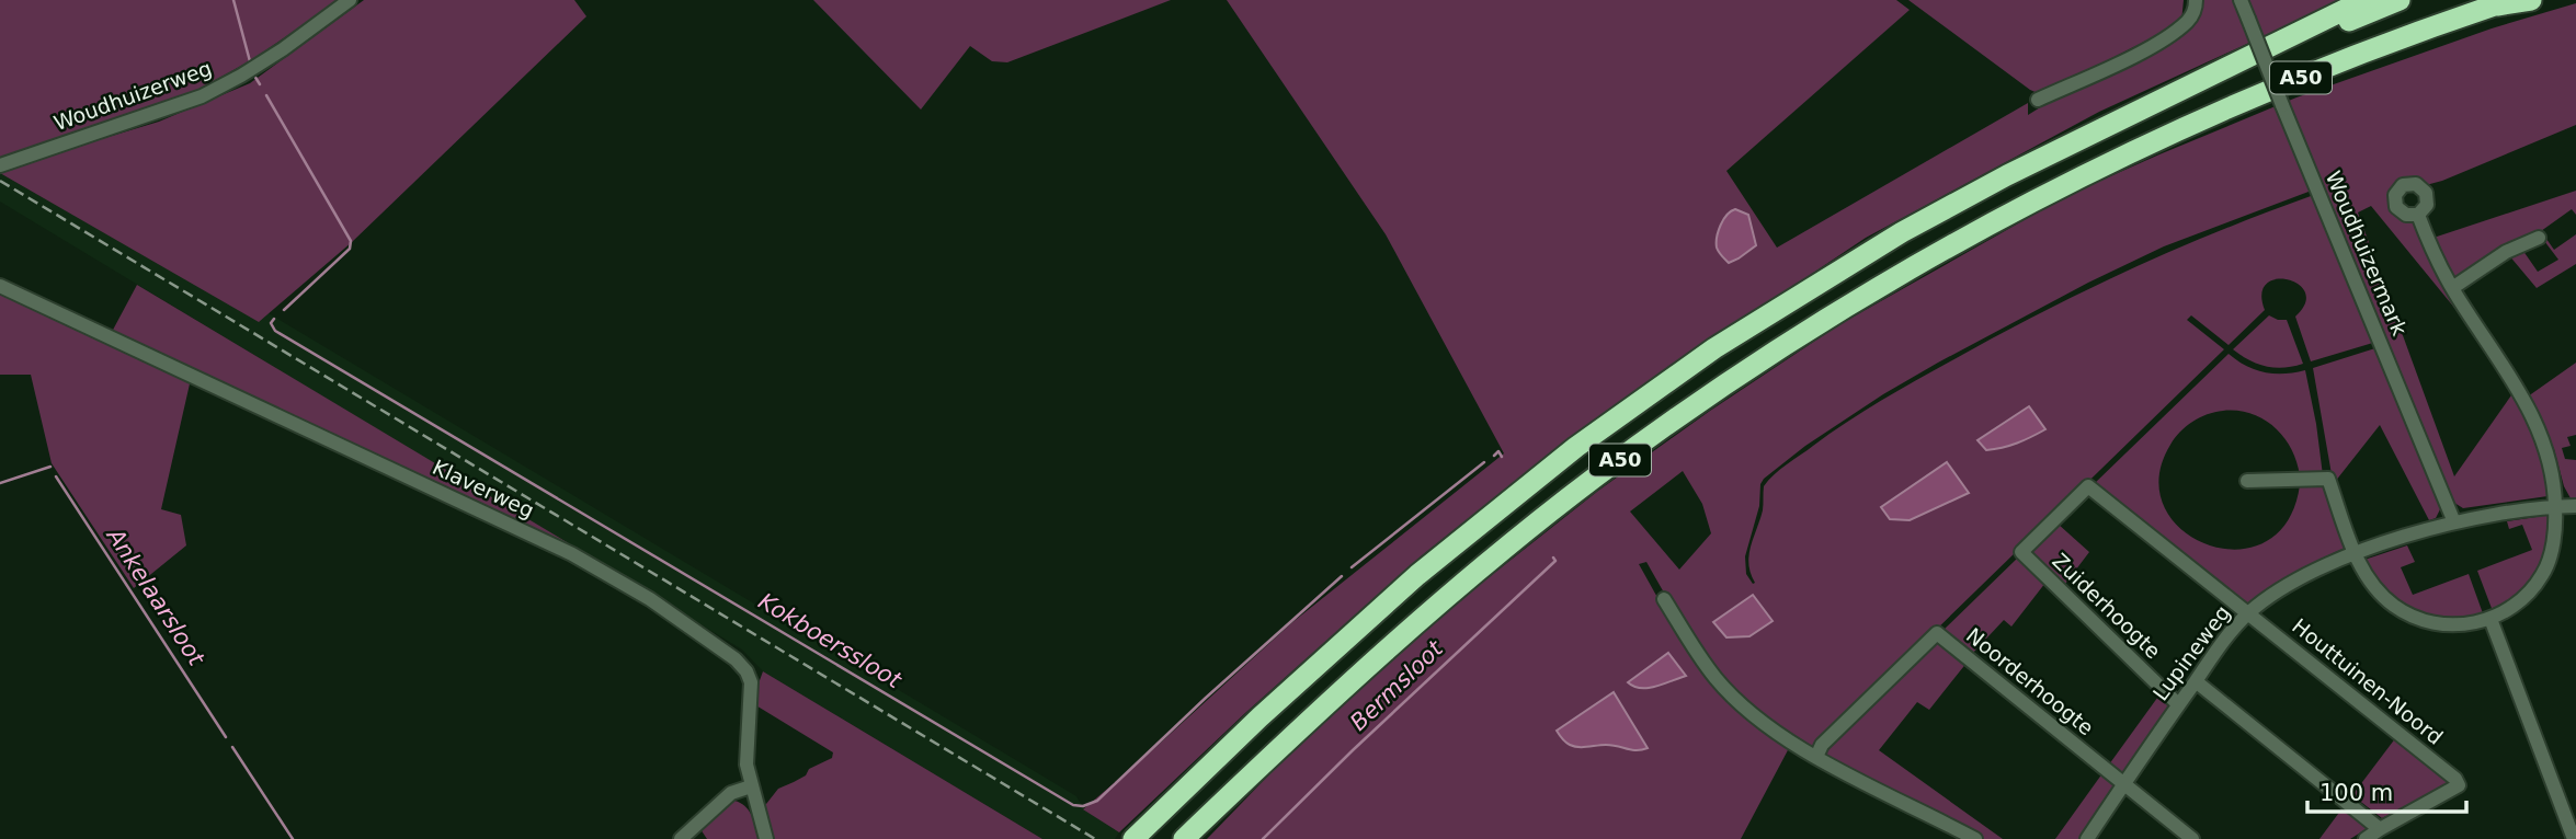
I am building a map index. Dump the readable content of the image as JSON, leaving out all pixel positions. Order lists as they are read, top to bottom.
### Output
{
  "streets": {
    "highway": ["A50"],
    "street": [
      "Woudhuizerweg",
      "Woudhuizermark",
      "Klaverweg",
      "Zuiderhoogte",
      "Lupineweg",
      "Noorderhoogte",
      "Houttuinen-Noord"
    ]
  },
  "crossings": [
    ["Woudhuizermark", "Lupineweg"],
    ["Zuiderhoogte", "Lupineweg"],
    ["Zuiderhoogte", "Houttuinen-Noord"],
    ["Lupineweg", "Noorderhoogte"],
    ["Lupineweg", "Houttuinen-Noord"]
  ],
  "water": ["Ankelaarsloot", "Kokboerssloot", "Bermsloot"],
  "scale_bar": "100 m"
}
